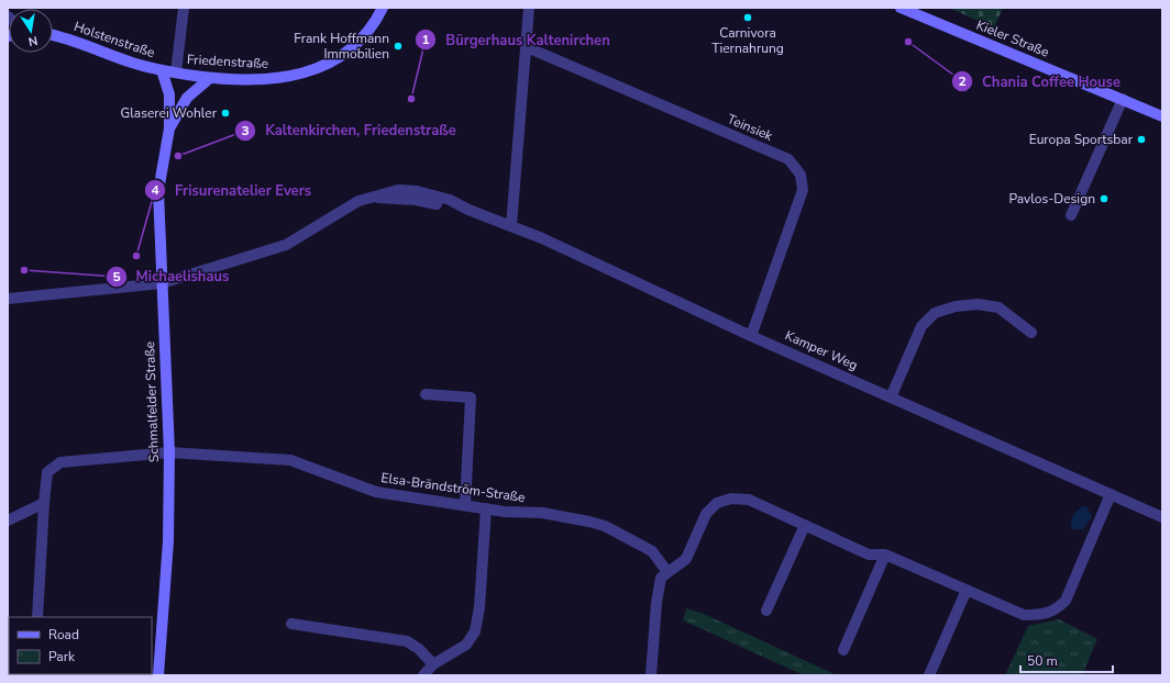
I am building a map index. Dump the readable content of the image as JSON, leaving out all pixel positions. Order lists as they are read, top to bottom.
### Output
{
  "streets": {
    "main road": [
      "Kieler Straße",
      "Holstenstraße",
      "Friedenstraße",
      "Schmalfelder Straße"
    ],
    "street": ["Teinsiek", "Kamper Weg", "Elsa-Brändström-Straße"]
  },
  "crossings": [
    ["Holstenstraße", "Friedenstraße"],
    ["Holstenstraße", "Schmalfelder Straße"],
    ["Friedenstraße", "Schmalfelder Straße"],
    ["Teinsiek", "Kamper Weg"],
    ["Kamper Weg", "Schmalfelder Straße"],
    ["Schmalfelder Straße", "Elsa-Brändström-Straße"]
  ],
  "places": [
    "Carnivora Tiernahrung",
    "Chania Coffee House",
    "Frank Hoffmann Immobilien",
    "Bürgerhaus Kaltenirchen",
    "Glaserei Wohler",
    "Europa Sportsbar",
    "Kaltenkirchen, Friedenstraße",
    "Pavlos-Design",
    "Frisurenatelier Evers",
    "Michaelishaus"
  ],
  "legend": ["Road", "Park"],
  "scale_bar": "50 m",
  "north": "bottom"
}
